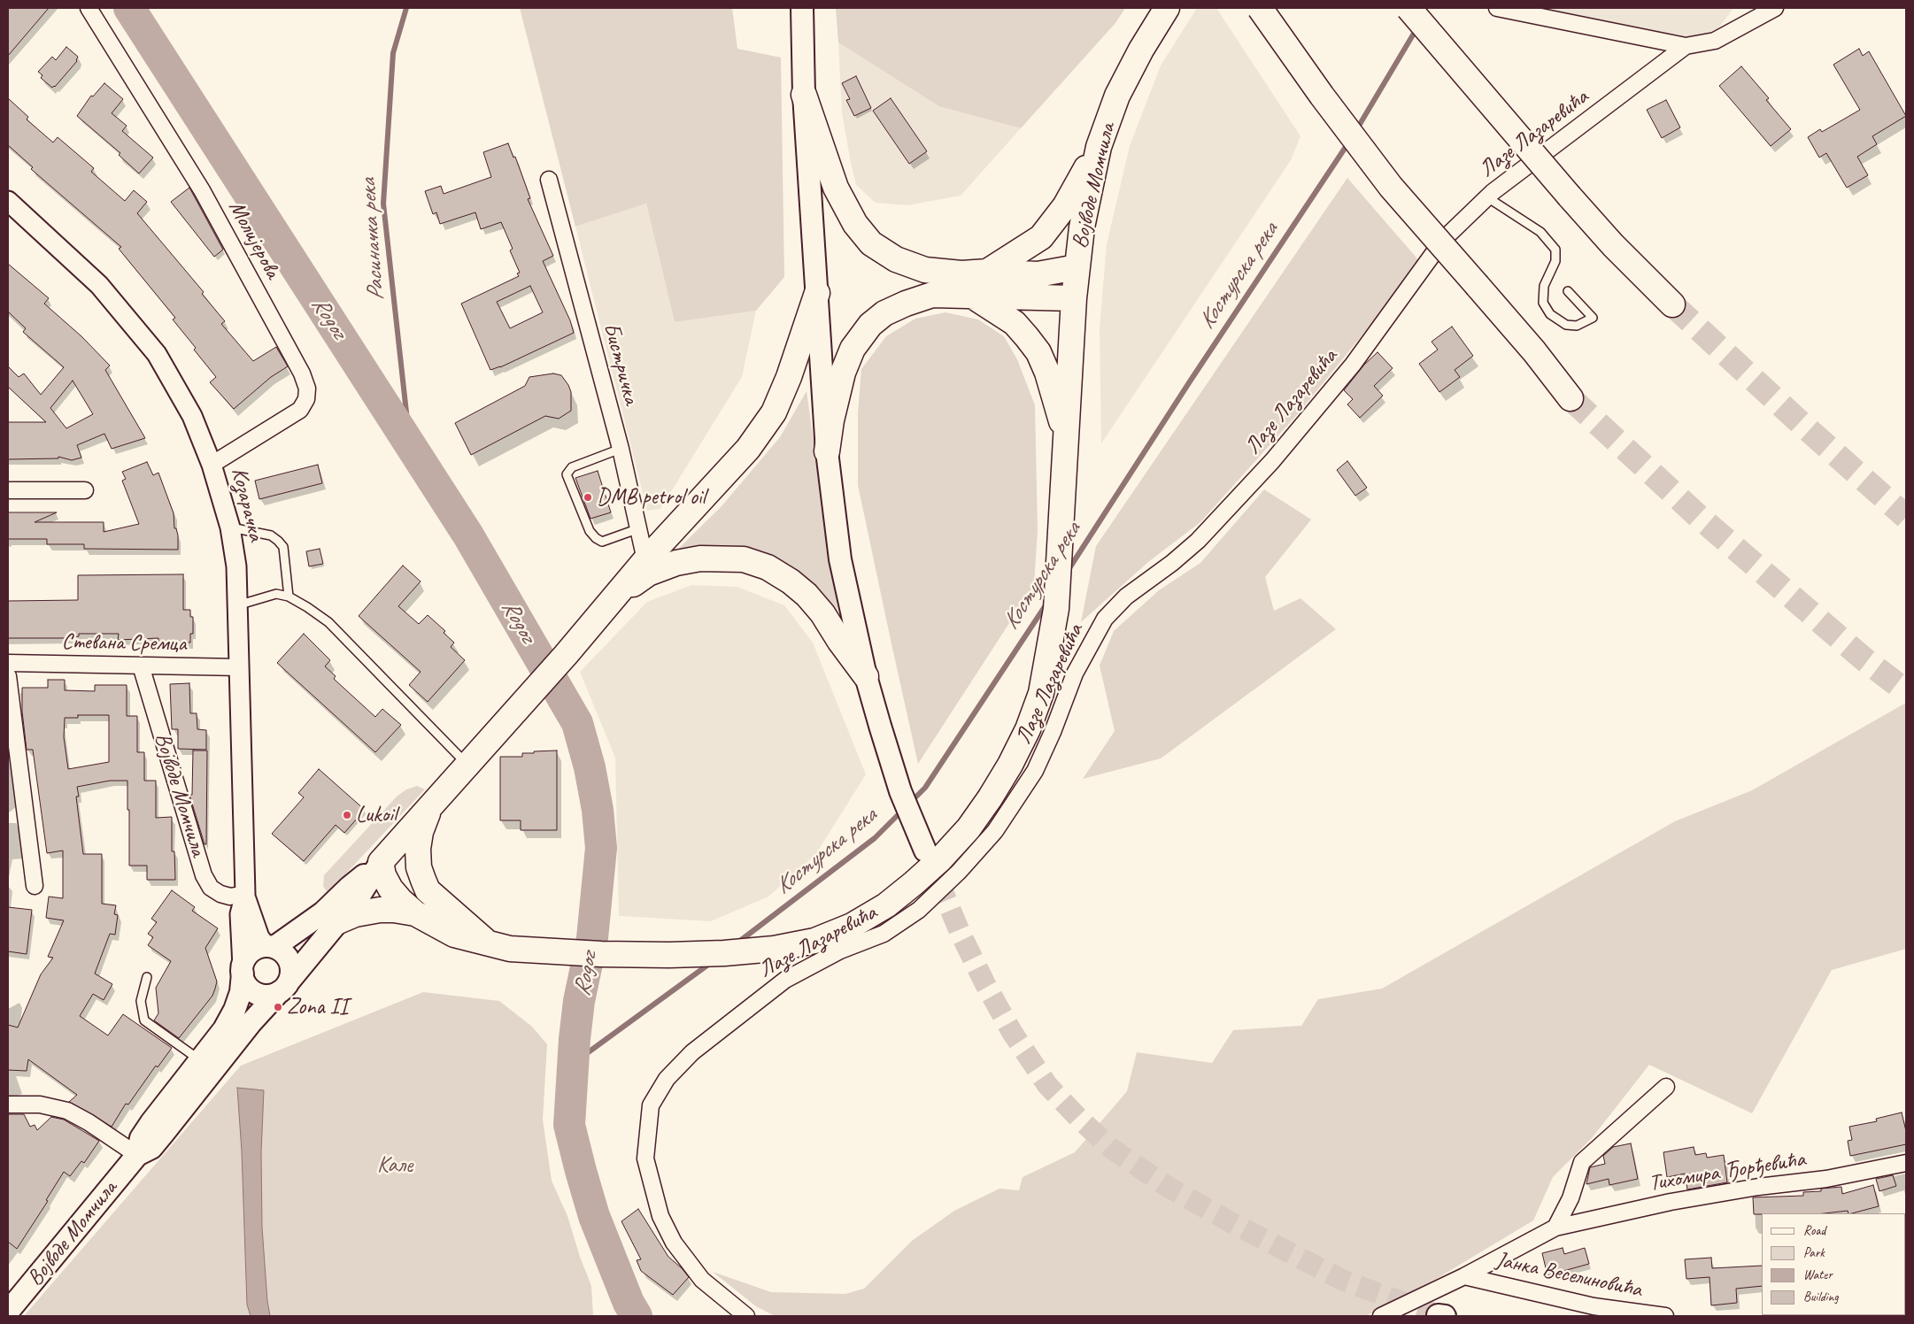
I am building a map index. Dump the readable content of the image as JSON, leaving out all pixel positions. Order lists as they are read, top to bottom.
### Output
{
  "streets": {
    "main road": ["Војводе Момчила"],
    "street": [
      "Лазе Лазаревића",
      "Молијерова",
      "Бистричка",
      "Козарачка",
      "Стевана Сремца",
      "Тихомира Ђорђевића",
      "Јанка Веселиновића"
    ]
  },
  "crossings": [
    ["Војводе Момчила", "Козарачка"],
    ["Војводе Момчила", "Стевана Сремца"],
    ["Молијерова", "Козарачка"],
    ["Козарачка", "Стевана Сремца"],
    ["Тихомира Ђорђевића", "Јанка Веселиновића"]
  ],
  "water": ["Расиначка река", "Костурска река", "Rogoz"],
  "parks": ["Кале"],
  "places": ["DMB petrol oil", "Lukoil", "Zona II"],
  "legend": [
    "Road",
    "Park",
    "Water",
    "Building"
  ]
}
